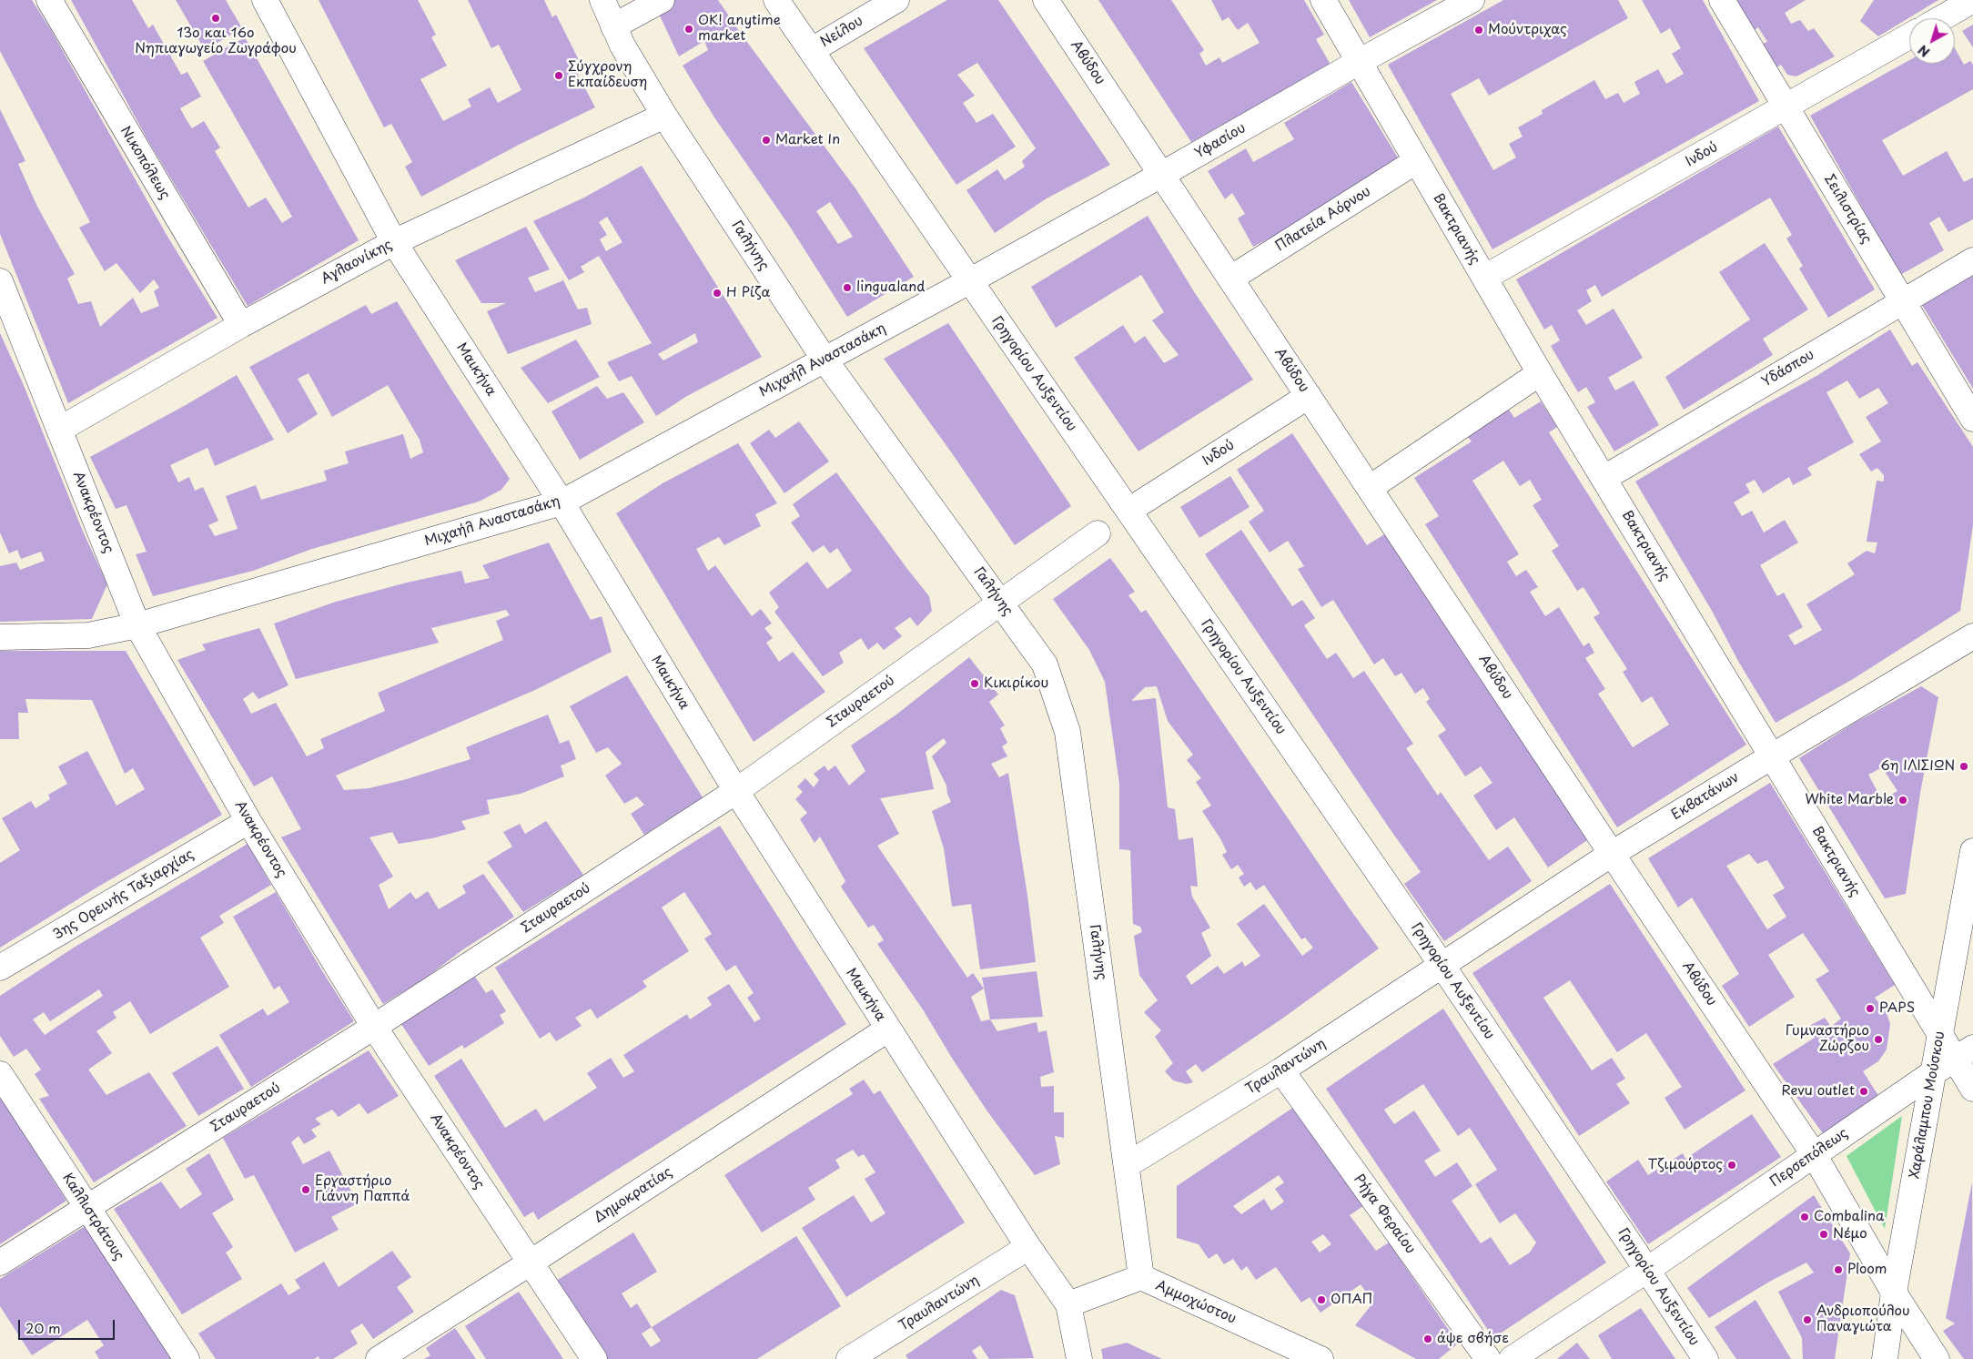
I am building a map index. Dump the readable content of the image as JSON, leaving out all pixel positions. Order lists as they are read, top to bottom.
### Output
{
  "streets": {
    "street": [
      "Νείλου",
      "Αβύδου",
      "Υφασίου",
      "Ινδού",
      "Νικοπόλεως",
      "Σειλιστρίας",
      "Πλατεία Αόρνου",
      "Βακτριανής",
      "Γαλήνης",
      "Αγλαονίκης",
      "Μιχαήλ Αναστασάκη",
      "Υδάσπου",
      "Μαικήνα",
      "Γρηγορίου Αυξεντίου",
      "Ανακρέοντος",
      "Σταυραετού",
      "Εκβατάνων",
      "3ης Ορεινής Ταξιαρχίας",
      "Τραυλαντώνη",
      "Χαράλαμπου Μούσκου",
      "Περσεπόλεως",
      "Δημοκρατίας",
      "Ρήγα Φεραίου",
      "Καλλιστράτους",
      "Αμμοχώστου"
    ]
  },
  "crossings": [
    ["Νείλου", "Γρηγορίου Αυξεντίου"],
    ["Αβύδου", "Υφασίου"],
    ["Αβύδου", "Ινδού"],
    ["Αβύδου", "Πλατεία Αόρνου"],
    ["Αβύδου", "Εκβατάνων"],
    ["Αβύδου", "Χαράλαμπου Μούσκου"],
    ["Αβύδου", "Περσεπόλεως"],
    ["Υφασίου", "Βακτριανής"],
    ["Υφασίου", "Μιχαήλ Αναστασάκη"],
    ["Υφασίου", "Γρηγορίου Αυξεντίου"],
    ["Ινδού", "Σειλιστρίας"],
    ["Ινδού", "Βακτριανής"],
    ["Ινδού", "Γρηγορίου Αυξεντίου"],
    ["Νικοπόλεως", "Αγλαονίκης"],
    ["Σειλιστρίας", "Υδάσπου"],
    ["Πλατεία Αόρνου", "Βακτριανής"],
    ["Βακτριανής", "Υδάσπου"],
    ["Βακτριανής", "Εκβατάνων"],
    ["Βακτριανής", "Χαράλαμπου Μούσκου"],
    ["Βακτριανής", "Περσεπόλεως"],
    ["Γαλήνης", "Αγλαονίκης"],
    ["Γαλήνης", "Μιχαήλ Αναστασάκη"],
    ["Γαλήνης", "Σταυραετού"],
    ["Γαλήνης", "Τραυλαντώνη"],
    ["Γαλήνης", "Αμμοχώστου"],
    ["Αγλαονίκης", "Μαικήνα"],
    ["Αγλαονίκης", "Ανακρέοντος"],
    ["Μιχαήλ Αναστασάκη", "Μαικήνα"],
    ["Μιχαήλ Αναστασάκη", "Γρηγορίου Αυξεντίου"],
    ["Μιχαήλ Αναστασάκη", "Ανακρέοντος"],
    ["Μαικήνα", "Σταυραετού"],
    ["Μαικήνα", "Τραυλαντώνη"],
    ["Μαικήνα", "Δημοκρατίας"],
    ["Μαικήνα", "Αμμοχώστου"],
    ["Γρηγορίου Αυξεντίου", "Εκβατάνων"],
    ["Γρηγορίου Αυξεντίου", "Τραυλαντώνη"],
    ["Γρηγορίου Αυξεντίου", "Περσεπόλεως"],
    ["Ανακρέοντος", "Σταυραετού"],
    ["Ανακρέοντος", "3ης Ορεινής Ταξιαρχίας"],
    ["Ανακρέοντος", "Δημοκρατίας"],
    ["Σταυραετού", "Καλλιστράτους"],
    ["Εκβατάνων", "Τραυλαντώνη"],
    ["Τραυλαντώνη", "Ρήγα Φεραίου"],
    ["Χαράλαμπου Μούσκου", "Περσεπόλεως"]
  ],
  "places": [
    "13ο και 16ο Νηπιαγωγείο Ζωγράφου",
    "OK! anytime market",
    "Μούντριχας",
    "Σύγχρονη Εκπαίδευση",
    "Market In",
    "lingualand",
    "Η Ρίζα",
    "Κικιρίκου",
    "6η ΙΛΙΣΙΩΝ",
    "White Marble",
    "PAPS",
    "Γυμναστήριο Ζώρζου",
    "Revu outlet",
    "Τζιμούρτος",
    "Εργαστήριο Γιάννη Παππά",
    "Combalina",
    "Νέμο",
    "Ploom",
    "ΟΠΑΠ",
    "Ανδριοπούλου Παναγιώτα",
    "άψε σβήσε"
  ],
  "scale_bar": "20 m",
  "north": "bottom left"
}
